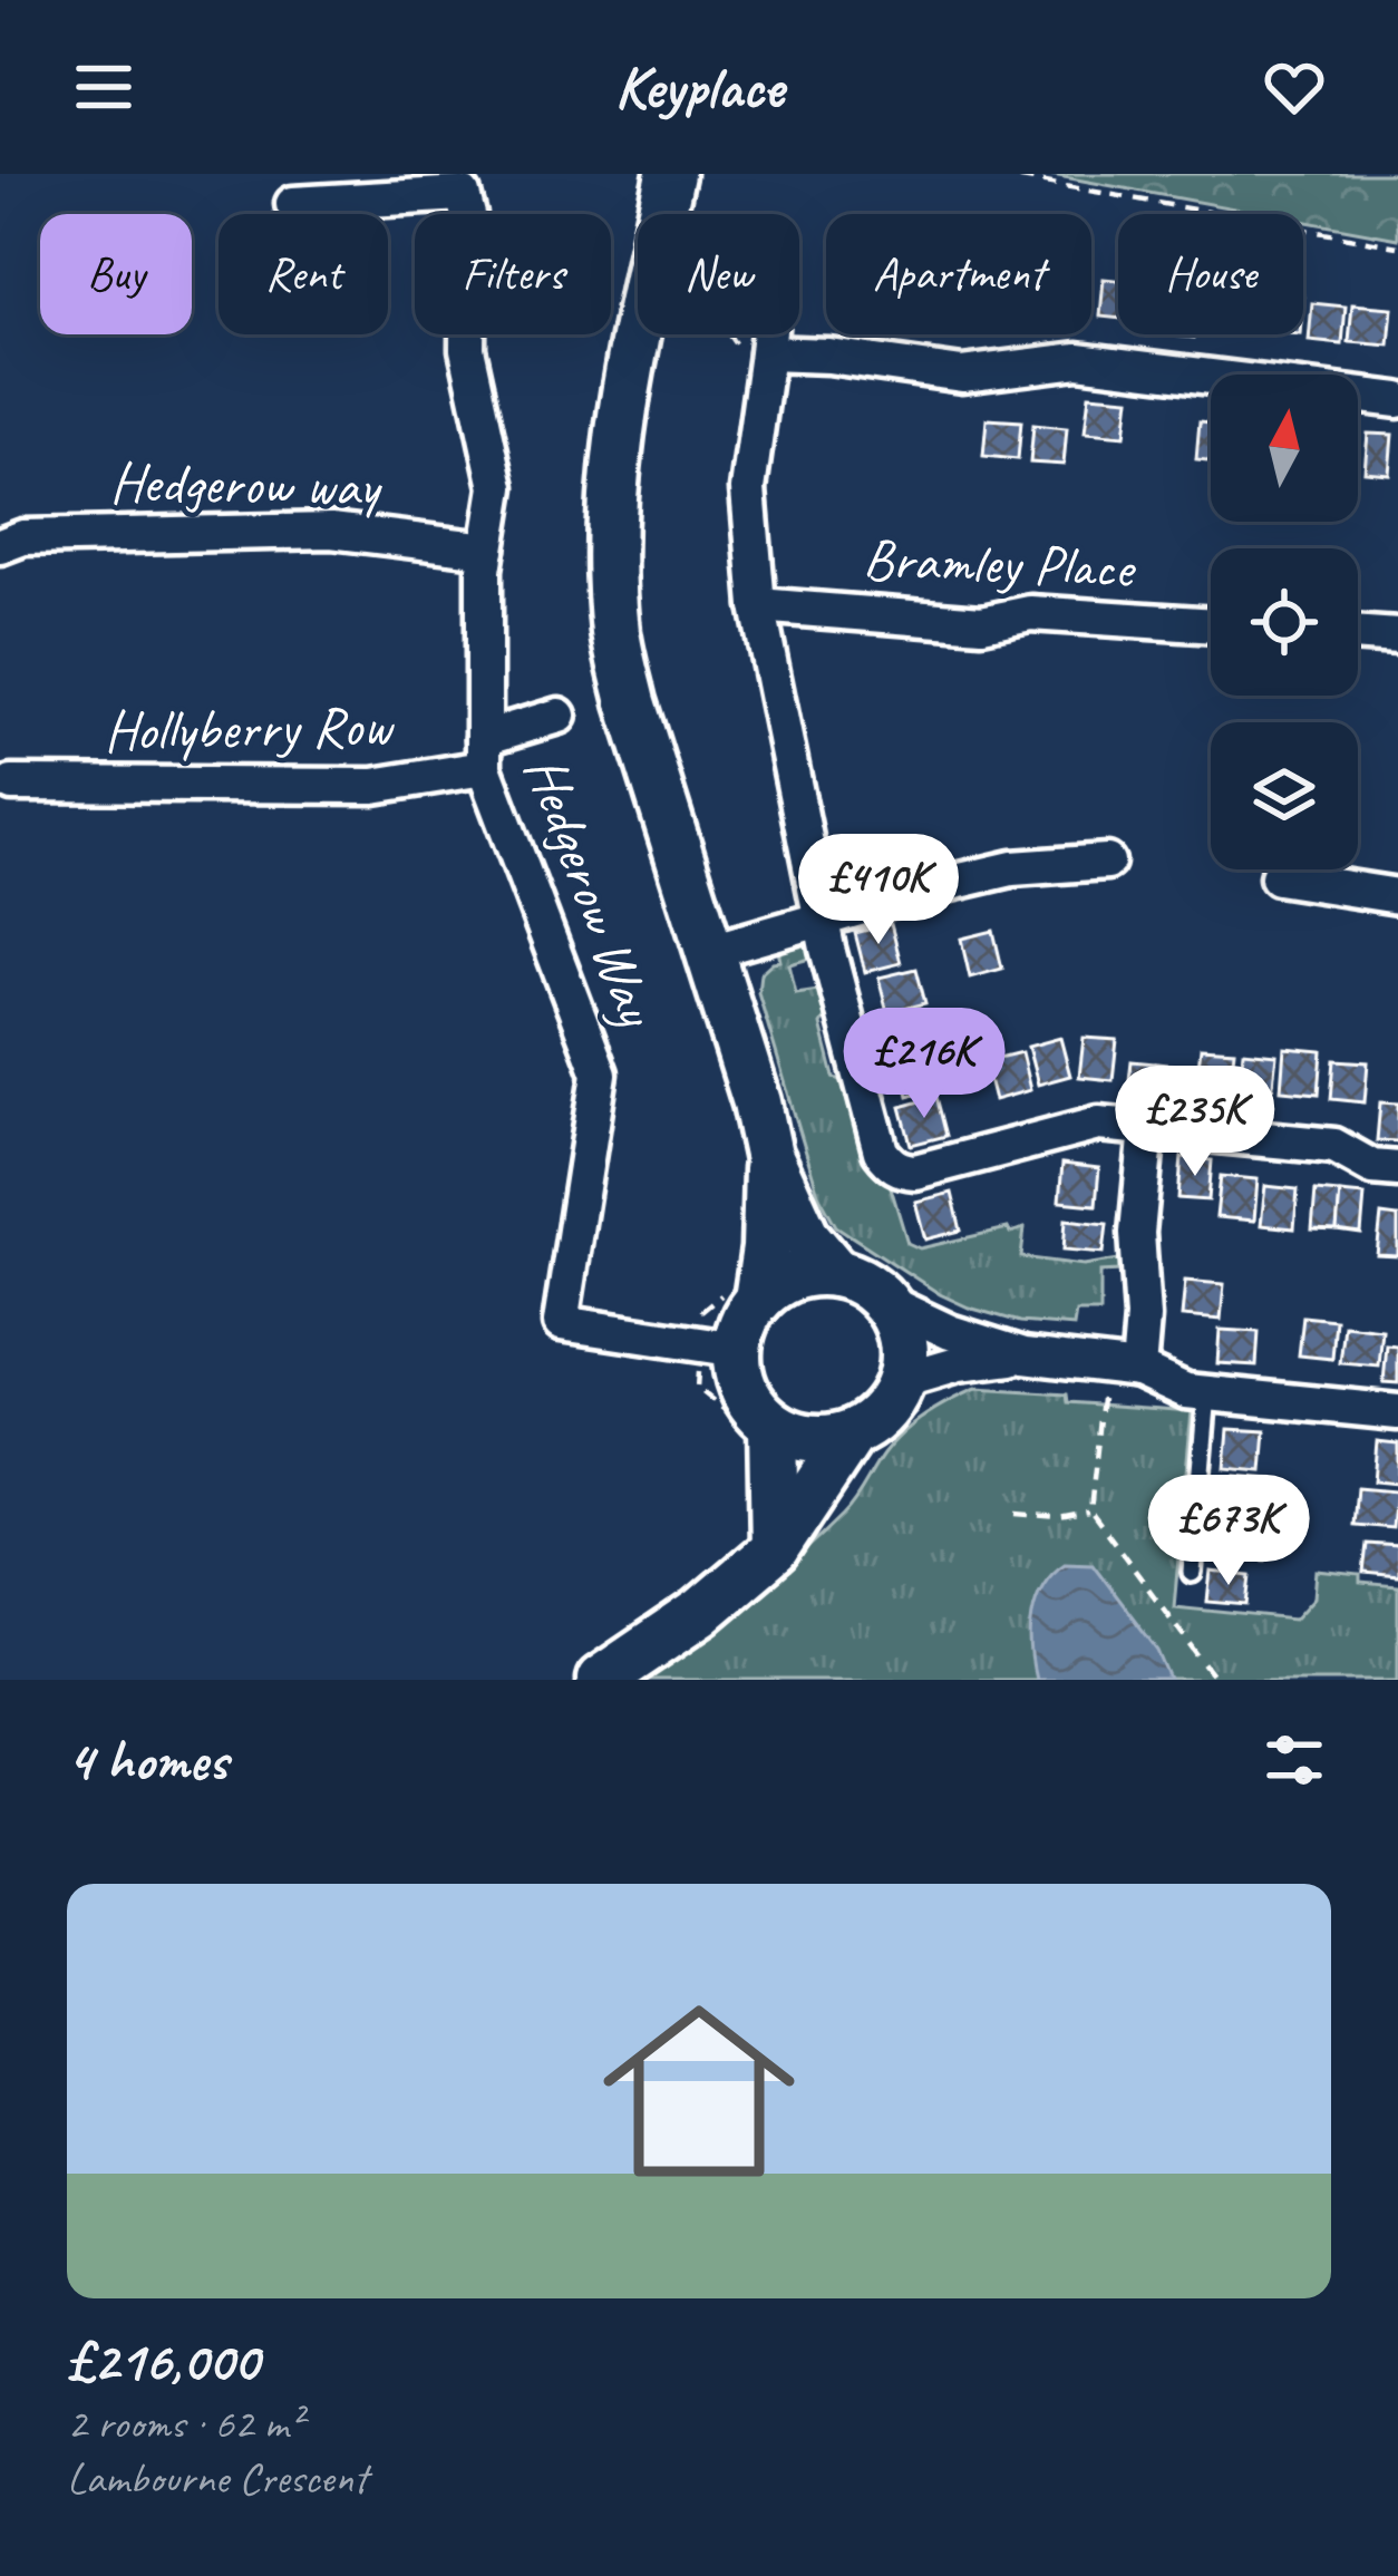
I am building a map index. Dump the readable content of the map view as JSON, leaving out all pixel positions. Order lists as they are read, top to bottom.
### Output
{
  "streets": {
    "street": [
      "Hedgerow way",
      "Bramley Place",
      "Hollyberry Row",
      "Hedgerow Way"
    ]
  },
  "crossings": [
    ["Hedgerow way", "Hedgerow Way"],
    ["Hollyberry Row", "Hedgerow Way"]
  ],
  "north": "top",
  "page": {
    "header": "Keyplace",
    "chip": [
      "Buy",
      "Rent",
      "Filters",
      "New",
      "Apartment",
      "House"
    ],
    "price": [
      "£410K",
      "£216K",
      "£235K",
      "£673K"
    ],
    "heading": "4 homes",
    "list": [
      {
        "name": "£216,000",
        "note": "2 rooms · 62 m² · Lambourne Crescent"
      }
    ]
  }
}
